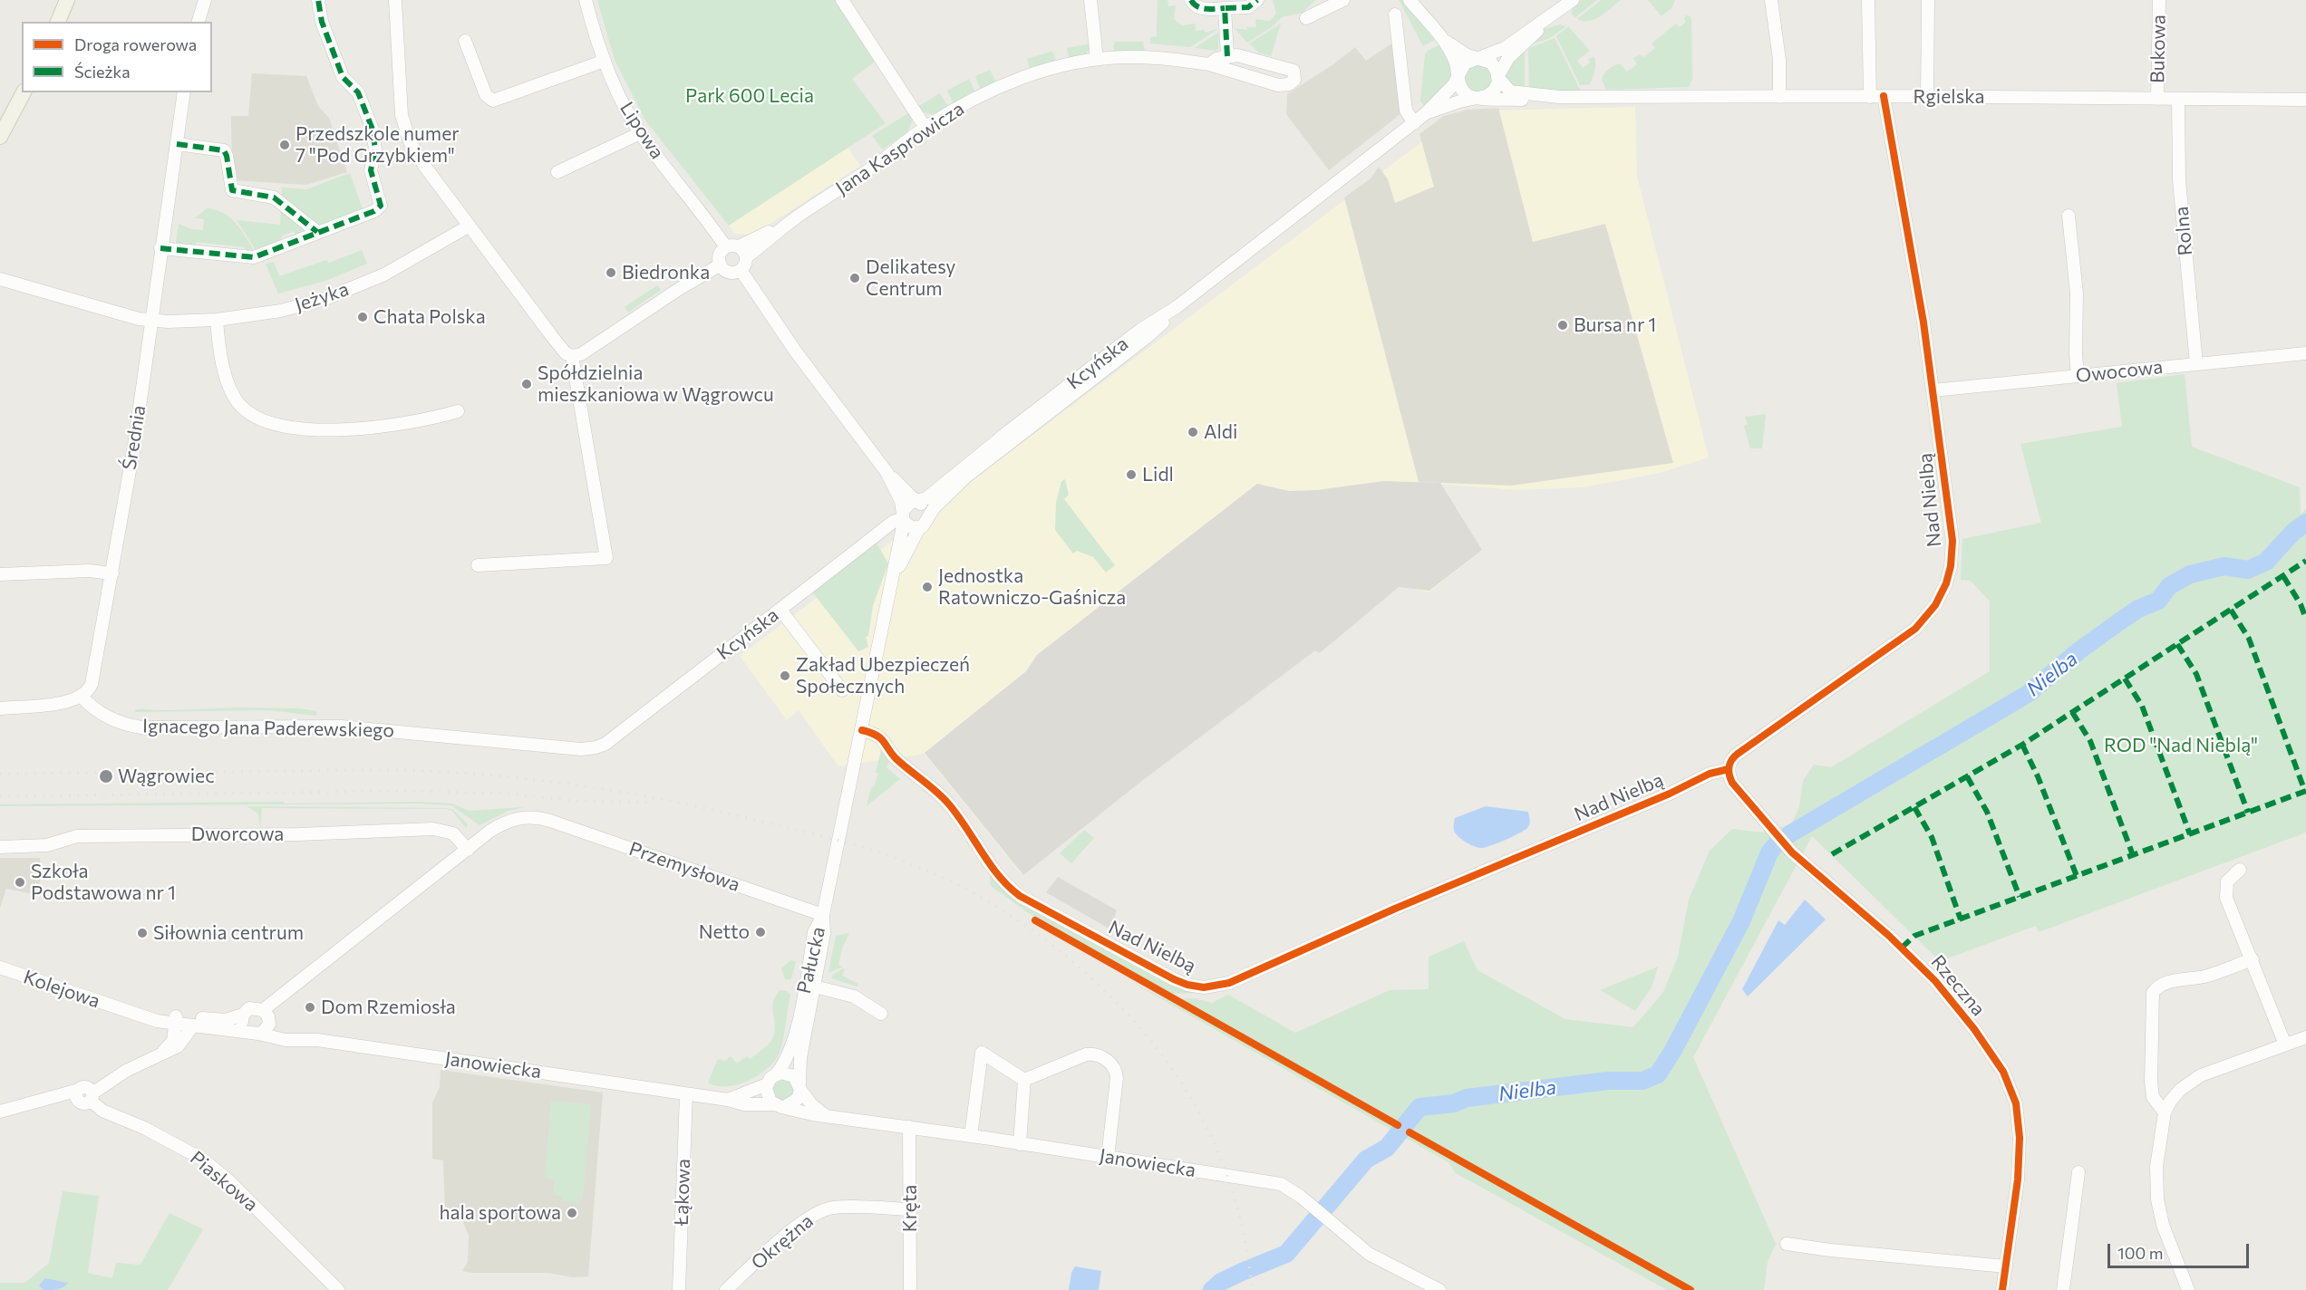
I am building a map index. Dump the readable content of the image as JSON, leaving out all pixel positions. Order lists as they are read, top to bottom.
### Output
{
  "streets": {
    "street": [
      "Bukowa",
      "Rgielska",
      "Lipowa",
      "Jana Kasprowicza",
      "Rolna",
      "Jeżyka",
      "Kcyńska",
      "Owocowa",
      "Średnia",
      "Nad Nielbą",
      "Ignacego Jana Paderewskiego",
      "Dworcowa",
      "Przemysłowa",
      "Pałucka",
      "Rzeczna",
      "Kolejowa",
      "Janowiecka",
      "Piaskowa",
      "Łąkowa",
      "Kręta",
      "Okrężna"
    ]
  },
  "crossings": [
    ["Bukowa", "Rgielska"],
    ["Rgielska", "Rolna"],
    ["Rgielska", "Kcyńska"],
    ["Rgielska", "Nad Nielbą"],
    ["Lipowa", "Jana Kasprowicza"],
    ["Rolna", "Owocowa"],
    ["Jeżyka", "Średnia"],
    ["Kcyńska", "Ignacego Jana Paderewskiego"],
    ["Owocowa", "Nad Nielbą"],
    ["Średnia", "Ignacego Jana Paderewskiego"],
    ["Nad Nielbą", "Rzeczna"],
    ["Dworcowa", "Przemysłowa"],
    ["Przemysłowa", "Pałucka"],
    ["Przemysłowa", "Kolejowa"],
    ["Przemysłowa", "Janowiecka"],
    ["Pałucka", "Janowiecka"],
    ["Kolejowa", "Janowiecka"],
    ["Janowiecka", "Łąkowa"],
    ["Janowiecka", "Kręta"],
    ["Kręta", "Okrężna"]
  ],
  "water": ["Nielba"],
  "parks": ["Park 600 Lecia", "ROD \"Nad Nieblą\""],
  "places": [
    "Przedszkole numer 7 \"Pod Grzybkiem\"",
    "Biedronka",
    "Delikatesy Centrum",
    "Chata Polska",
    "Bursa nr 1",
    "Spółdzielnia mieszkaniowa w Wągrowcu",
    "Aldi",
    "Lidl",
    "Jednostka Ratowniczo-Gaśnicza",
    "Zakład Ubezpieczeń Społecznych",
    "Wągrowiec",
    "Szkoła Podstawowa nr 1",
    "Netto",
    "Siłownia centrum",
    "Dom Rzemiosła",
    "hala sportowa"
  ],
  "legend": ["Droga rowerowa", "Ścieżka"],
  "scale_bar": "100 m"
}
